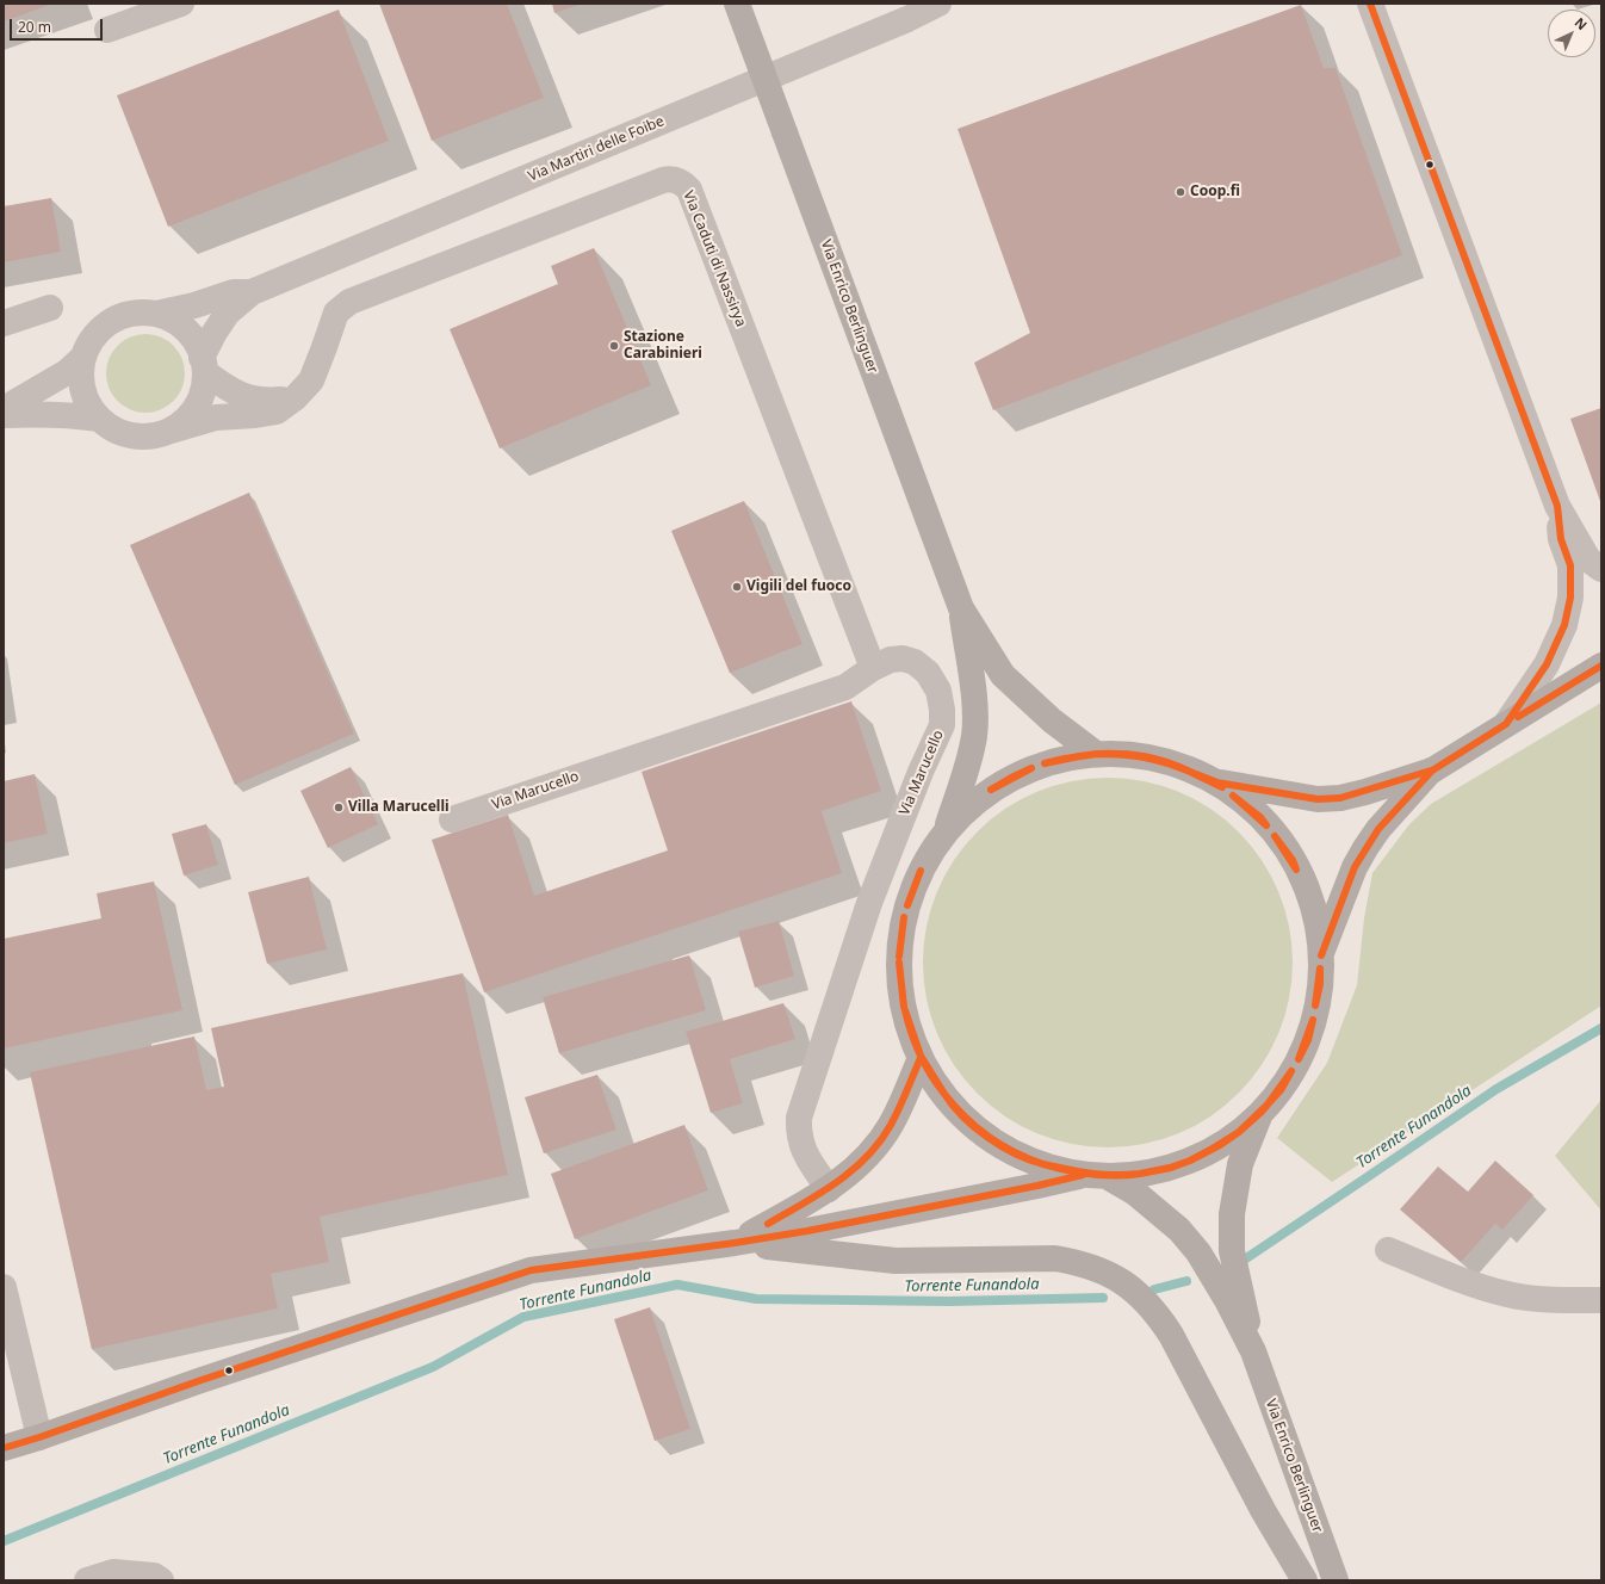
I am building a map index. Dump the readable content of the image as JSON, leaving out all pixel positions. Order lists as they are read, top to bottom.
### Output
{
  "streets": {
    "main road": ["Via Enrico Berlinguer"],
    "street": ["Via Martiri delle Foibe", "Via Caduti di Nassirya", "Via Marucello"]
  },
  "crossings": [
    ["Via Martiri delle Foibe", "Via Caduti di Nassirya"],
    ["Via Caduti di Nassirya", "Via Marucello"]
  ],
  "water": ["Torrente Funandola"],
  "places": [
    "Coop.fi",
    "Stazione Carabinieri",
    "Vigili del fuoco",
    "Villa Marucelli"
  ],
  "scale_bar": "20 m",
  "north": "top right"
}
